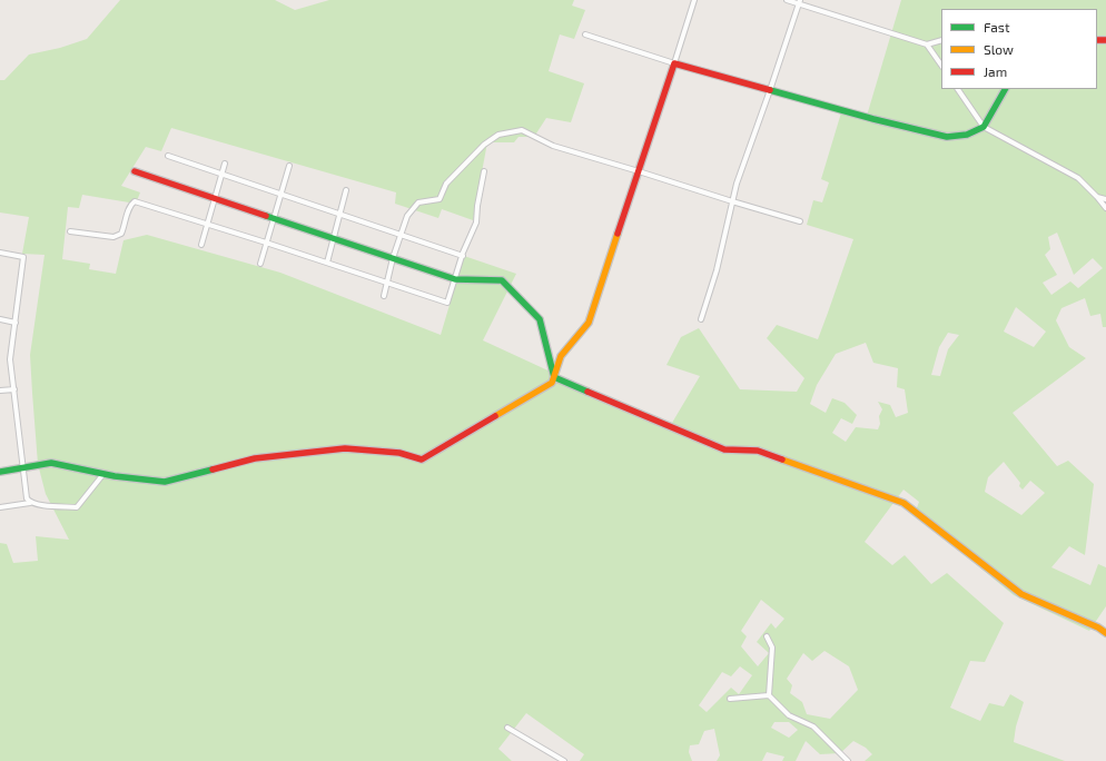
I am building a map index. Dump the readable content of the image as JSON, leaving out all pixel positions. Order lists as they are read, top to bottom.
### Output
{
  "legend": ["Fast", "Slow", "Jam"]
}
